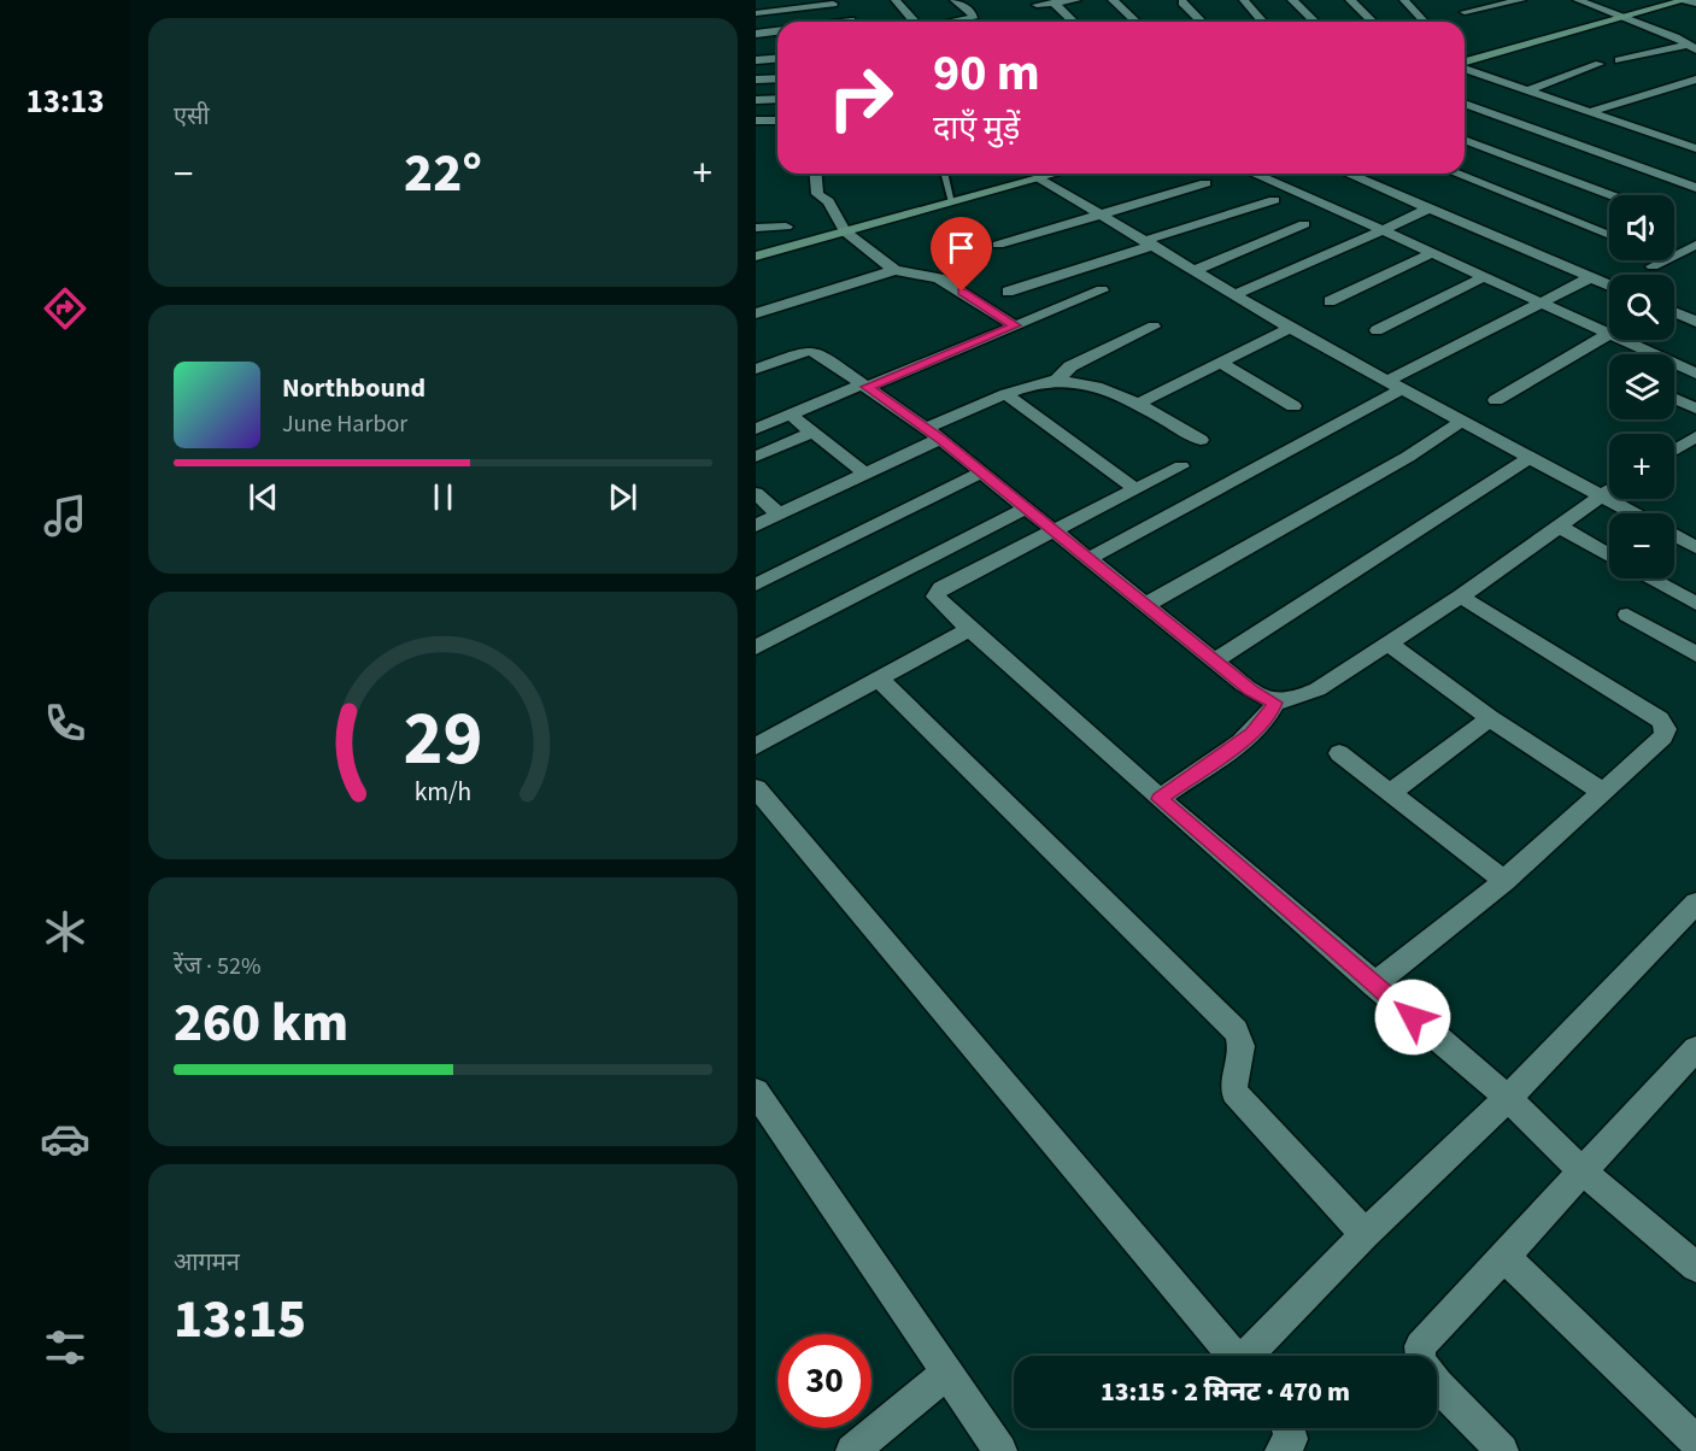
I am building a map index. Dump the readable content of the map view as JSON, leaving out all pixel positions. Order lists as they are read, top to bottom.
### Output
{
  "page": {
    "tabs": "13:13",
    "tile": [
      "एसी",
      ["रेंज · 52%", "260 km"],
      ["आगमन", "13:15"]
    ],
    "turn": ["90 m", "दाएँ मुड़ें"],
    "heat": ["−", "22°", "+"],
    "map_buttons": ["+", "−"],
    "song": ["Northbound", "June Harbor"],
    "limit": "30",
    "trip": "13:15 · 2 मिनट · 470 m",
    "gauge": ["29", "km/h"]
  }
}
